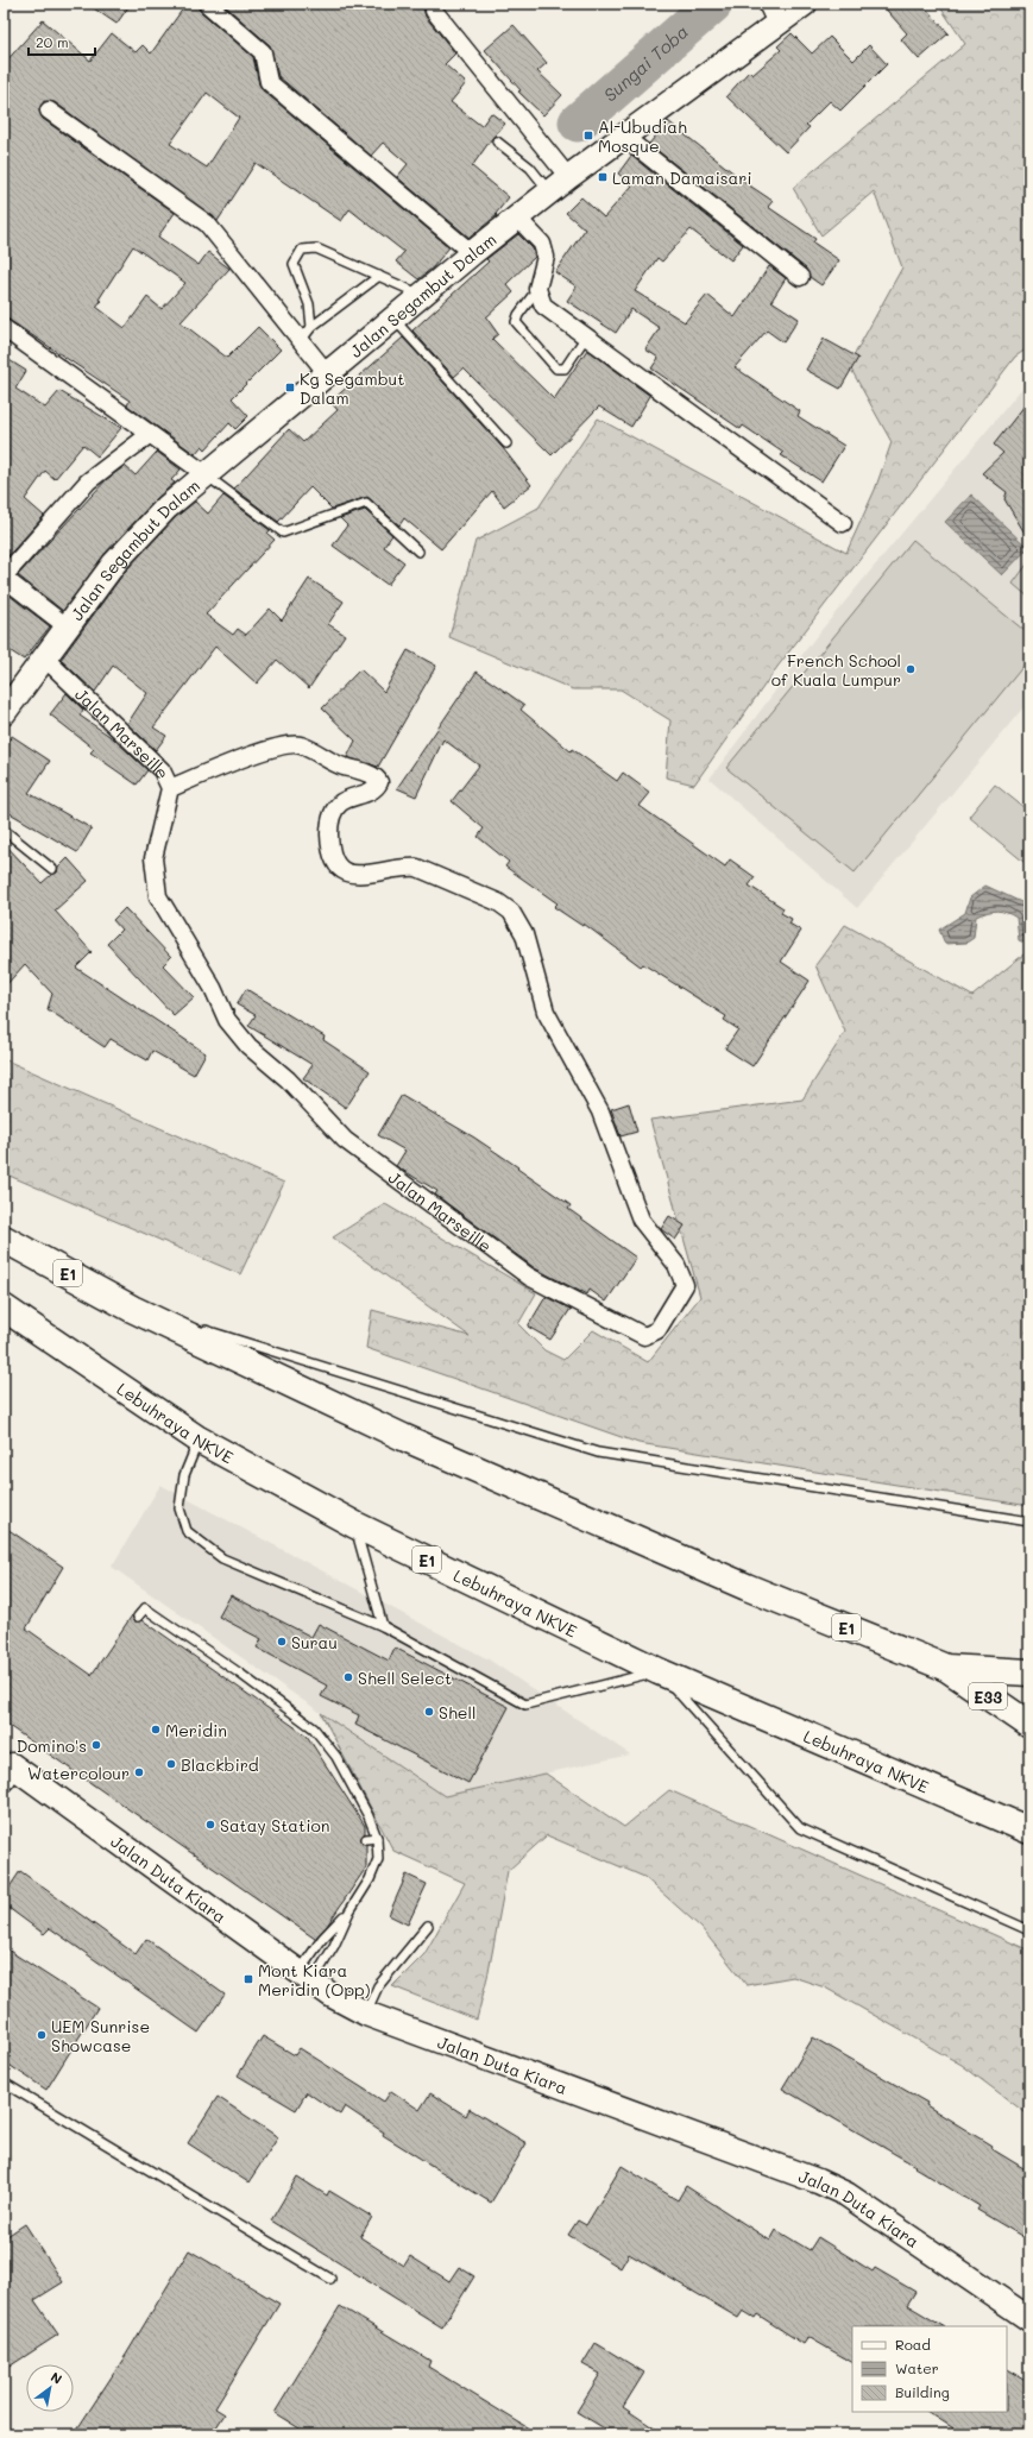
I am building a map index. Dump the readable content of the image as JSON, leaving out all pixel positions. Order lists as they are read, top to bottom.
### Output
{
  "streets": {
    "highway": ["E1", "Lebuhraya NKVE", "E33"],
    "main road": ["Jalan Segambut Dalam", "Jalan Duta Kiara"],
    "street": ["Jalan Marseille"]
  },
  "crossings": [
    ["Jalan Segambut Dalam", "Jalan Marseille"],
    ["E1", "E33"]
  ],
  "water": ["Sungai Toba"],
  "places": {
    "transit": [
      "Al-Ubudiah Mosque",
      "Laman Damaisari",
      "Kg Segambut Dalam",
      "Mont Kiara Meridin (Opp)"
    ],
    "other": [
      "French School of Kuala Lumpur",
      "Surau",
      "Shell Select",
      "Shell",
      "Meridin",
      "Domino's",
      "Blackbird",
      "Watercolour",
      "Satay Station",
      "UEM Sunrise Showcase"
    ]
  },
  "legend": ["Road", "Water", "Building"],
  "scale_bar": "20 m",
  "north": "top right"
}
